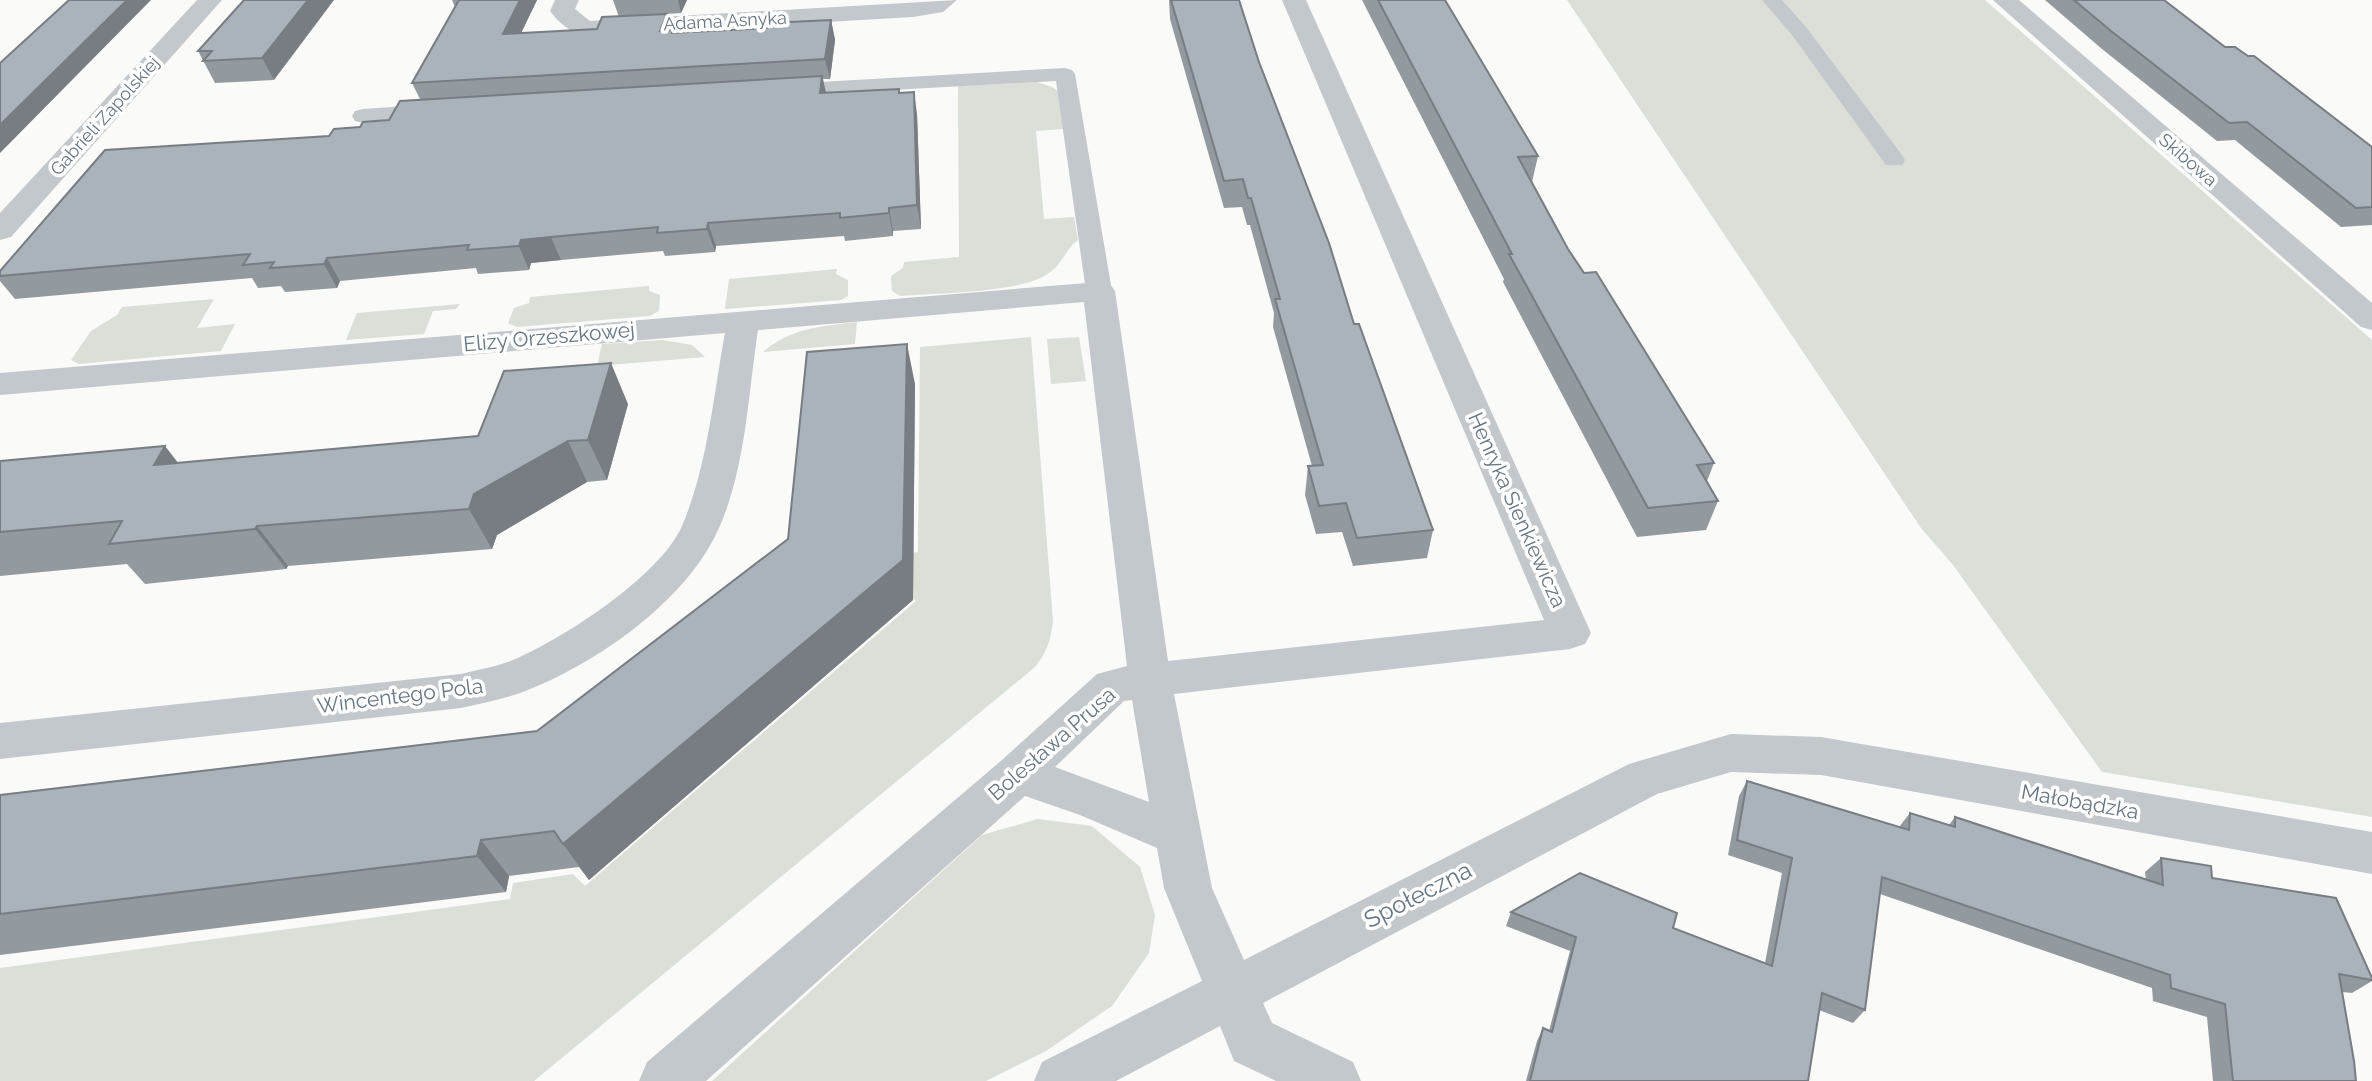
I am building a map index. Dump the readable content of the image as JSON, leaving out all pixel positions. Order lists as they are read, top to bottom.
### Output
{
  "streets": {
    "street": [
      "Adama Asnyka",
      "Gabrieli Zapolskiej",
      "Skibowa",
      "Elizy Orzeszkowej",
      "Henryka Sienkiewicza",
      "Wincentego Pola",
      "Bolesława Prusa",
      "Małobądzka",
      "Społeczna"
    ]
  },
  "crossings": [
    ["Elizy Orzeszkowej", "Wincentego Pola"],
    ["Henryka Sienkiewicza", "Bolesława Prusa"],
    ["Małobądzka", "Społeczna"]
  ]
}
